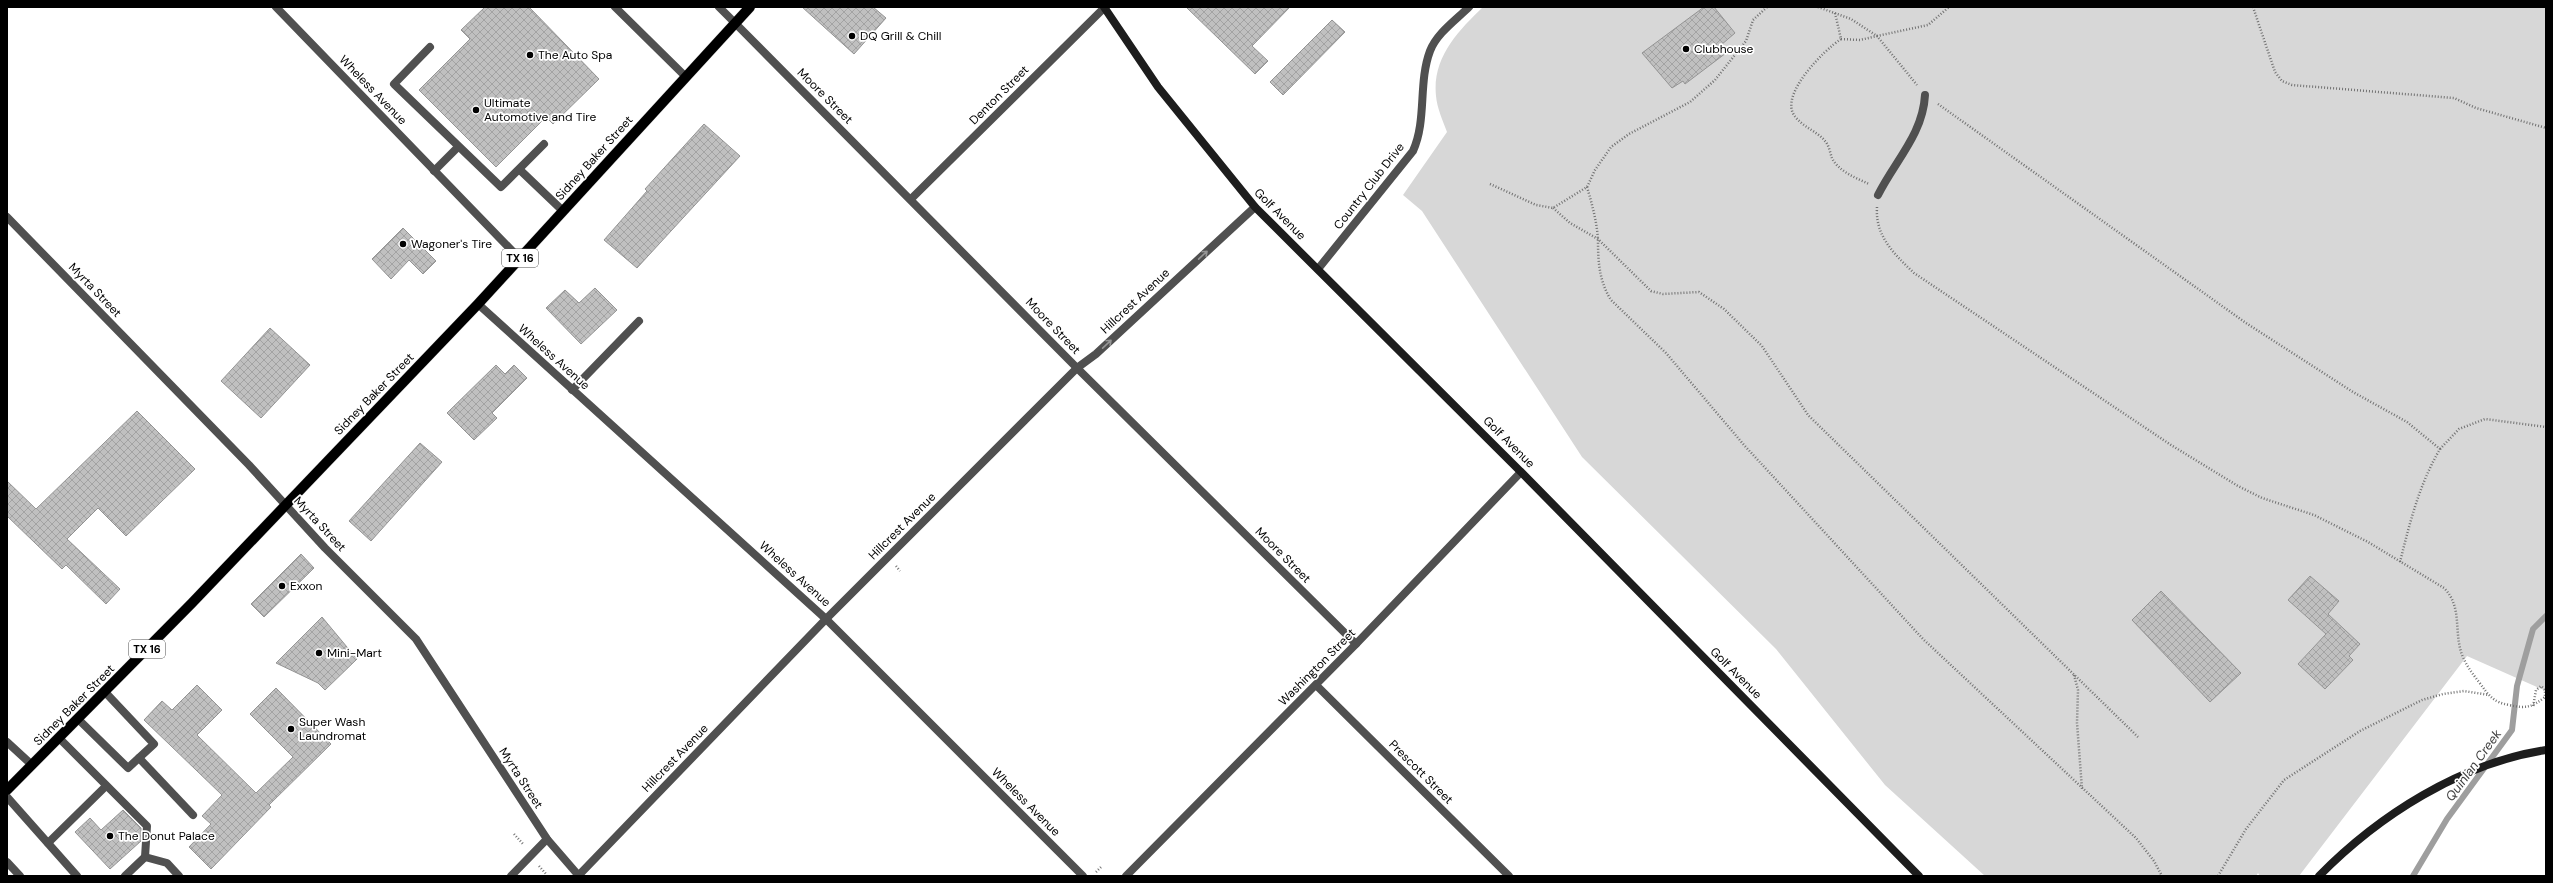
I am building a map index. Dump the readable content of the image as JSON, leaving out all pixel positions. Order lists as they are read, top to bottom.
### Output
{
  "streets": {
    "main road": ["Sidney Baker Street", "Golf Avenue", "TX 16"],
    "street": [
      "Wheless Avenue",
      "Denton Street",
      "Moore Street",
      "Country Club Drive",
      "Myrta Street",
      "Hillcrest Avenue",
      "Washington Street",
      "Prescott Street"
    ]
  },
  "crossings": [
    ["Wheless Avenue", "Sidney Baker Street"],
    ["Wheless Avenue", "Hillcrest Avenue"],
    ["Denton Street", "Moore Street"],
    ["Denton Street", "Golf Avenue"],
    ["Moore Street", "Sidney Baker Street"],
    ["Moore Street", "Hillcrest Avenue"],
    ["Moore Street", "Washington Street"],
    ["Sidney Baker Street", "Myrta Street"],
    ["Country Club Drive", "Golf Avenue"],
    ["Golf Avenue", "Hillcrest Avenue"],
    ["Golf Avenue", "Washington Street"],
    ["Myrta Street", "Hillcrest Avenue"],
    ["Washington Street", "Prescott Street"]
  ],
  "water": ["Quinlan Creek"],
  "places": [
    "DQ Grill & Chill",
    "Clubhouse",
    "The Auto Spa",
    "Ultimate Automotive and Tire",
    "Wagoner's Tire",
    "Exxon",
    "Mini-Mart",
    "Super Wash Laundromat",
    "The Donut Palace"
  ]
}
